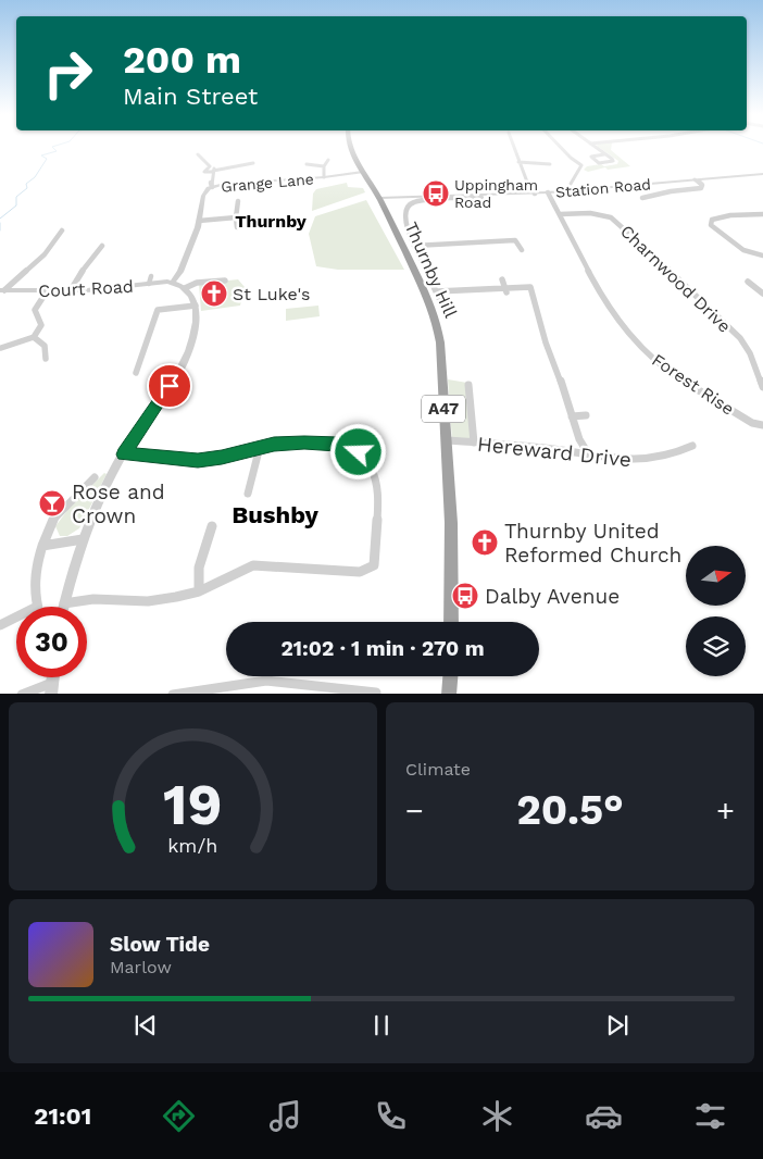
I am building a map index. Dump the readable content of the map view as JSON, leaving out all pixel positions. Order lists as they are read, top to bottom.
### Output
{
  "streets": {
    "highway": ["Thurnby Hill", "A47"],
    "street": [
      "Grange Lane",
      "Station Road",
      "Charnwood Drive",
      "Court Road",
      "Forest Rise",
      "Hereward Drive"
    ]
  },
  "crossings": [
    ["Grange Lane", "Thurnby Hill"],
    ["Grange Lane", "Court Road"],
    ["Station Road", "Thurnby Hill"],
    ["Station Road", "Forest Rise"],
    ["Thurnby Hill", "Hereward Drive"],
    ["Charnwood Drive", "Forest Rise"]
  ],
  "districts": ["Thurnby", "Bushby"],
  "places": {
    "bus stop": ["Uppingham Road", "Dalby Avenue"],
    "church": ["St Luke's", "Thurnby United Reformed Church"],
    "bar": ["Rose and Crown"]
  },
  "north": "right",
  "page": {
    "turn": ["200 m", "Main Street"],
    "limit": "30",
    "trip": "21:02 · 1 min · 270 m",
    "tile": "Climate",
    "heat": ["−", "20.5°", "+"],
    "song": ["Slow Tide", "Marlow"],
    "tabs": "21:01",
    "gauge": ["19", "km/h"]
  }
}
